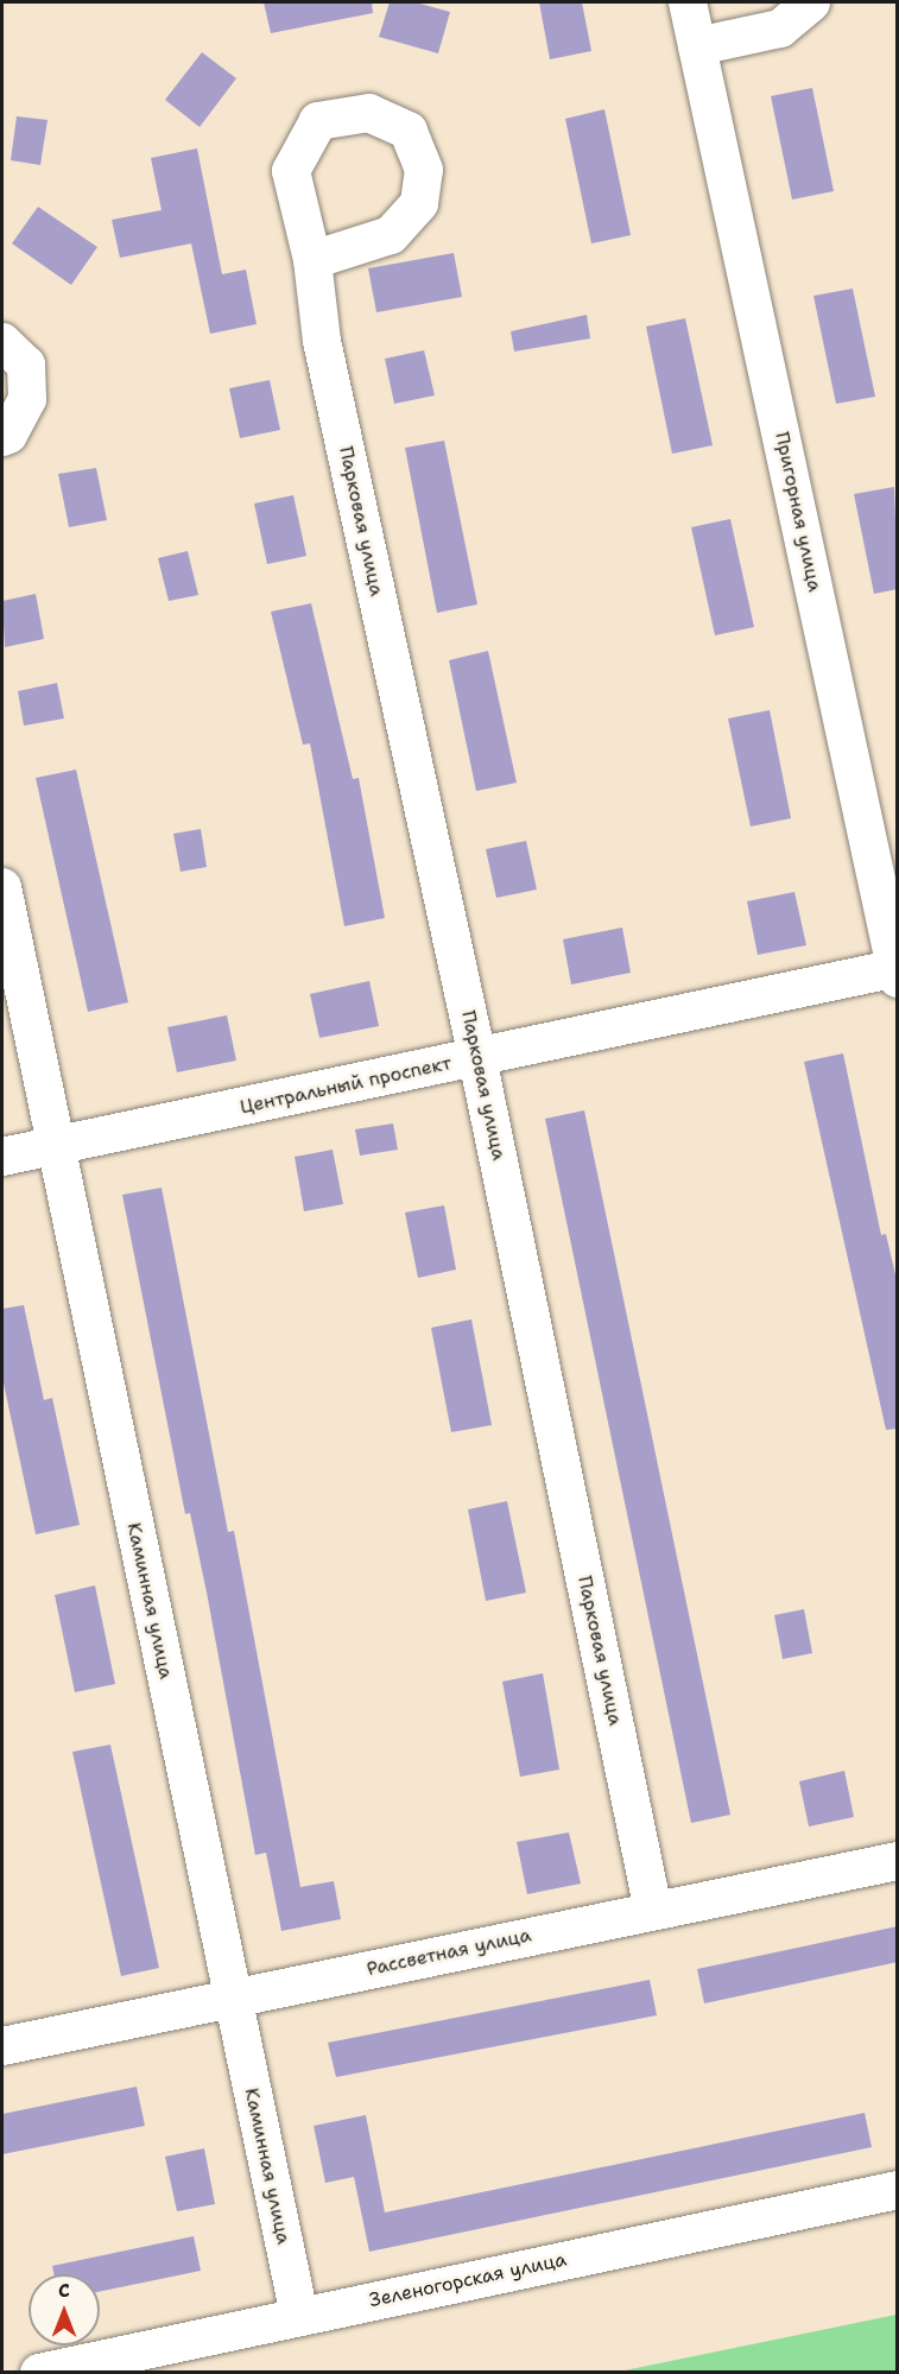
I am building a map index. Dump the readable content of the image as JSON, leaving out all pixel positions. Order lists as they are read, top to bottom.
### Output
{
  "streets": {
    "street": [
      "Пригорная улица",
      "Парковая улица",
      "Центральный проспект",
      "Каминная улица",
      "Рассветная улица",
      "Зеленогорская улица"
    ]
  },
  "crossings": [
    ["Пригорная улица", "Центральный проспект"],
    ["Парковая улица", "Центральный проспект"],
    ["Парковая улица", "Рассветная улица"],
    ["Центральный проспект", "Каминная улица"],
    ["Каминная улица", "Рассветная улица"],
    ["Каминная улица", "Зеленогорская улица"]
  ],
  "north": "top"
}
